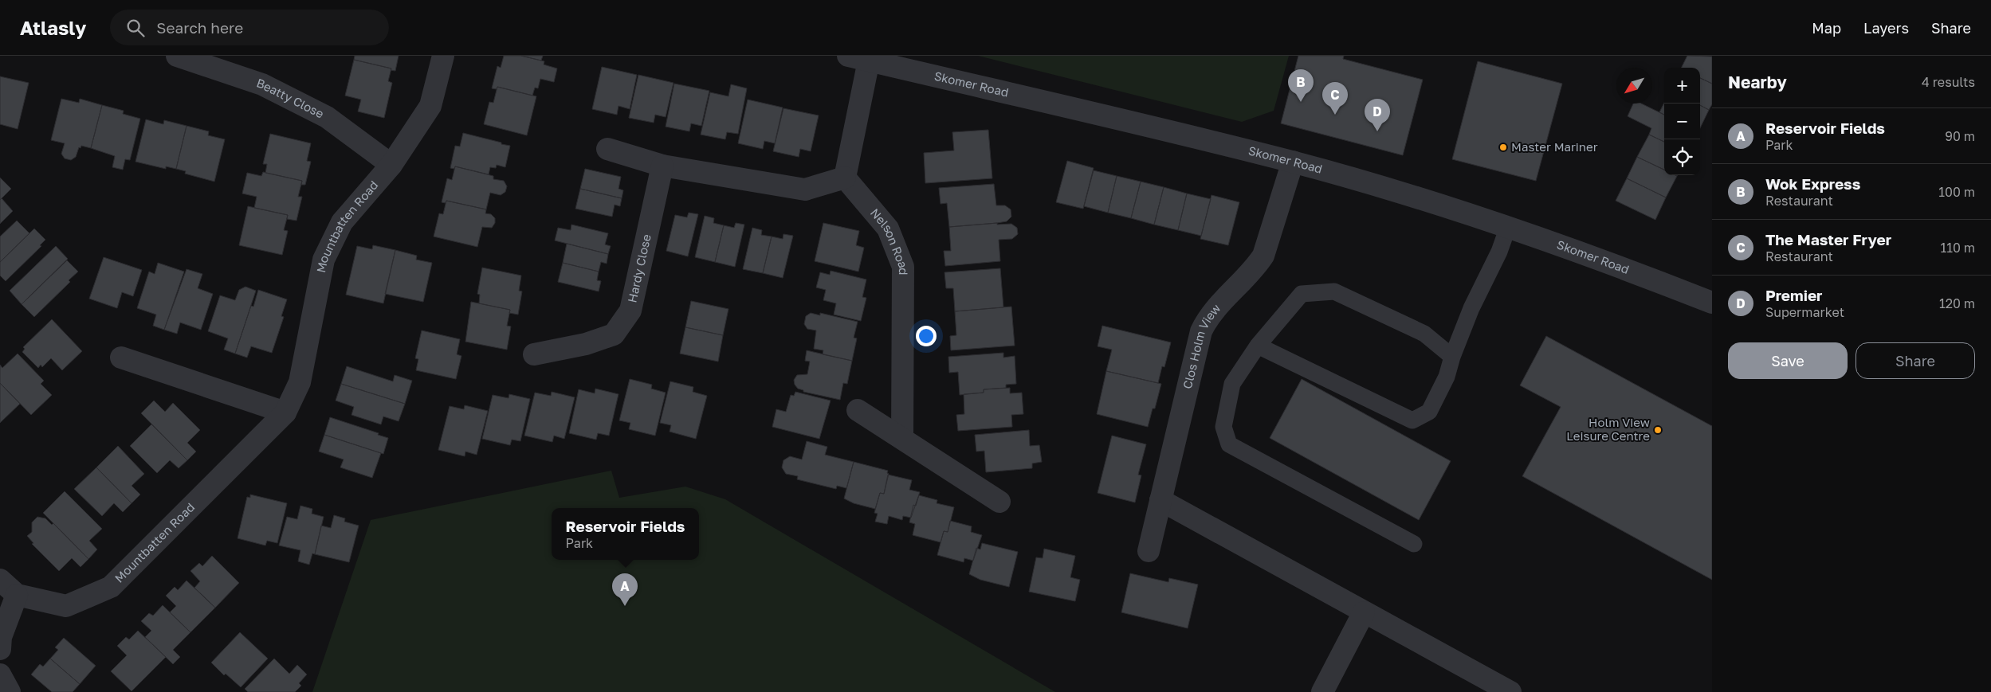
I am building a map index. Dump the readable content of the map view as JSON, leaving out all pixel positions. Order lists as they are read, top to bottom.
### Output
{
  "streets": {
    "street": [
      "Skomer Road",
      "Beatty Close",
      "Mountbatten Road",
      "Nelson Road",
      "Hardy Close",
      "Clos Holm View"
    ]
  },
  "crossings": [
    ["Skomer Road", "Clos Holm View"],
    ["Beatty Close", "Mountbatten Road"]
  ],
  "places": ["Master Mariner", "Holm View Leisure Centre"],
  "north": "bottom left",
  "page": {
    "header": "Atlasly",
    "search": "Search here",
    "nav": ["Map", "Layers", "Share"],
    "heading": ["Nearby", "4 results"],
    "map_buttons": ["+", "−"],
    "pins": [
      "B",
      "C",
      "D",
      "A"
    ],
    "list": [
      {
        "mark": "A",
        "name": "Reservoir Fields",
        "note": "Park",
        "value": "90 m"
      },
      {
        "mark": "B",
        "name": "Wok Express",
        "note": "Restaurant",
        "value": "100 m"
      },
      {
        "mark": "C",
        "name": "The Master Fryer",
        "note": "Restaurant",
        "value": "110 m"
      },
      {
        "mark": "D",
        "name": "Premier",
        "note": "Supermarket",
        "value": "120 m"
      }
    ],
    "buttons": ["Save", "Share"],
    "popup": ["Reservoir Fields", "Park"]
  }
}
